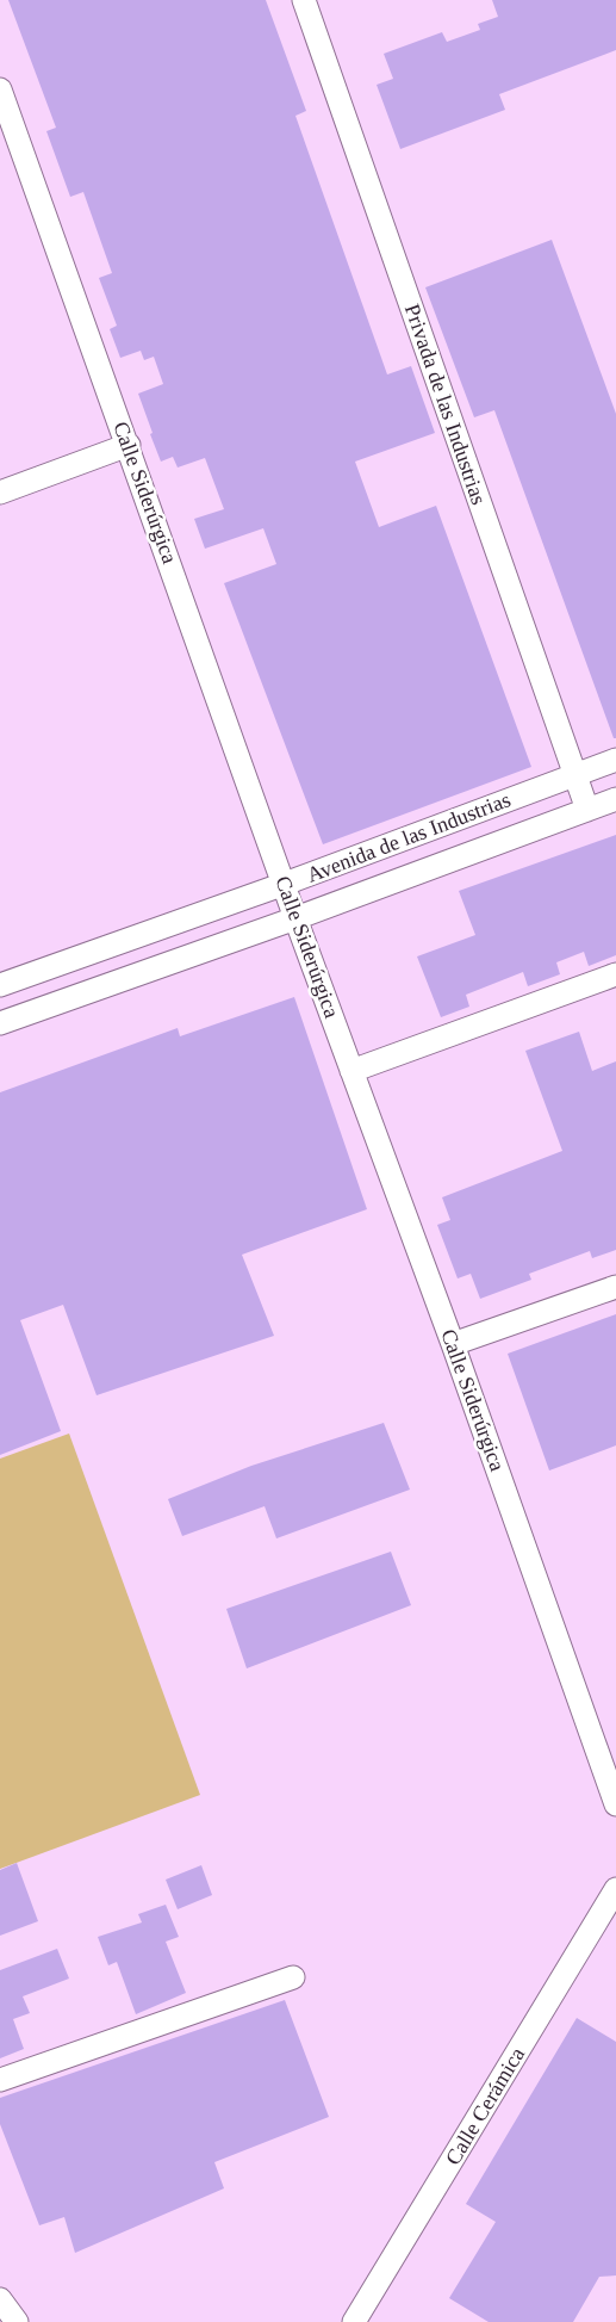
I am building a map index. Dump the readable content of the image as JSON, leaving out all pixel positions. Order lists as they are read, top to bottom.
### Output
{
  "streets": {
    "street": [
      "Privada de las Industrias",
      "Calle Siderúrgica",
      "Avenida de las Industrias",
      "Calle Cerámica"
    ]
  },
  "crossings": [
    ["Privada de las Industrias", "Avenida de las Industrias"],
    ["Calle Siderúrgica", "Avenida de las Industrias"]
  ]
}
